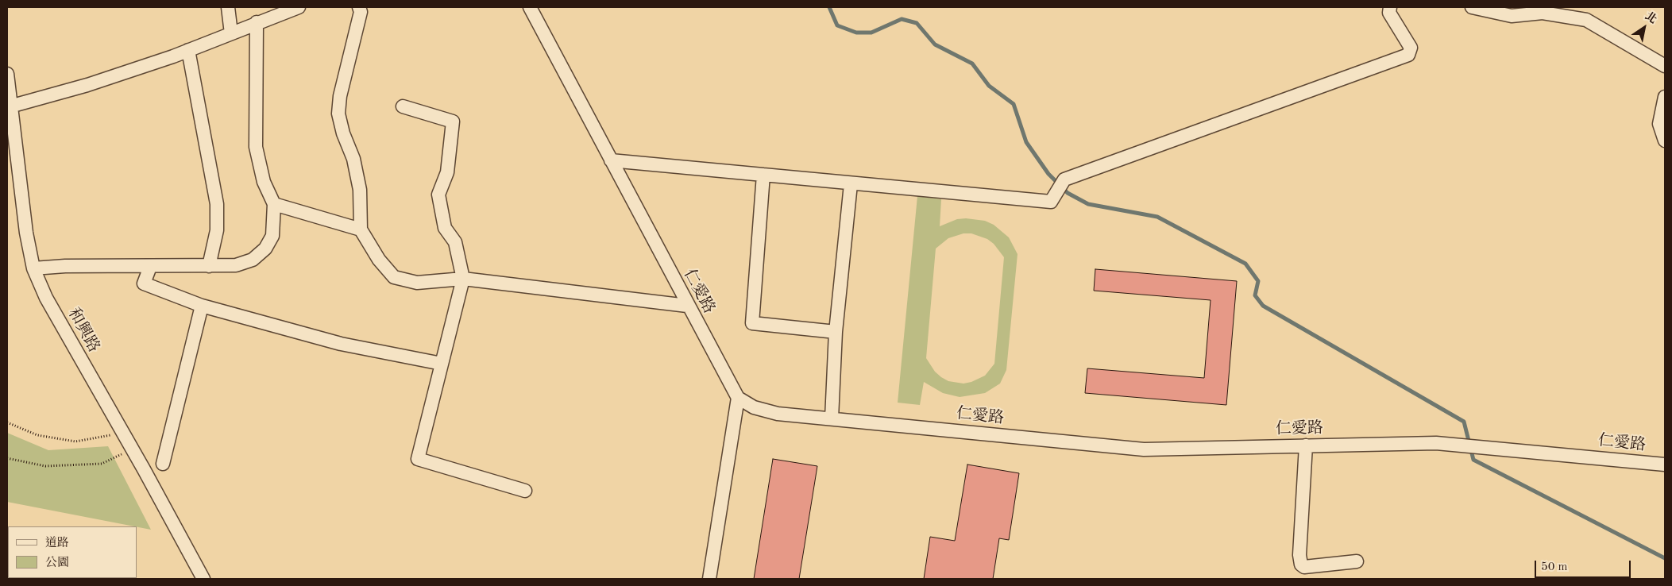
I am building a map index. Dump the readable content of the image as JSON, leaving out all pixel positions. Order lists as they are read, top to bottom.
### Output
{
  "streets": {
    "street": ["仁愛路", "和興路"]
  },
  "legend": ["道路", "公園"],
  "scale_bar": "50 m",
  "north": "top right"
}
